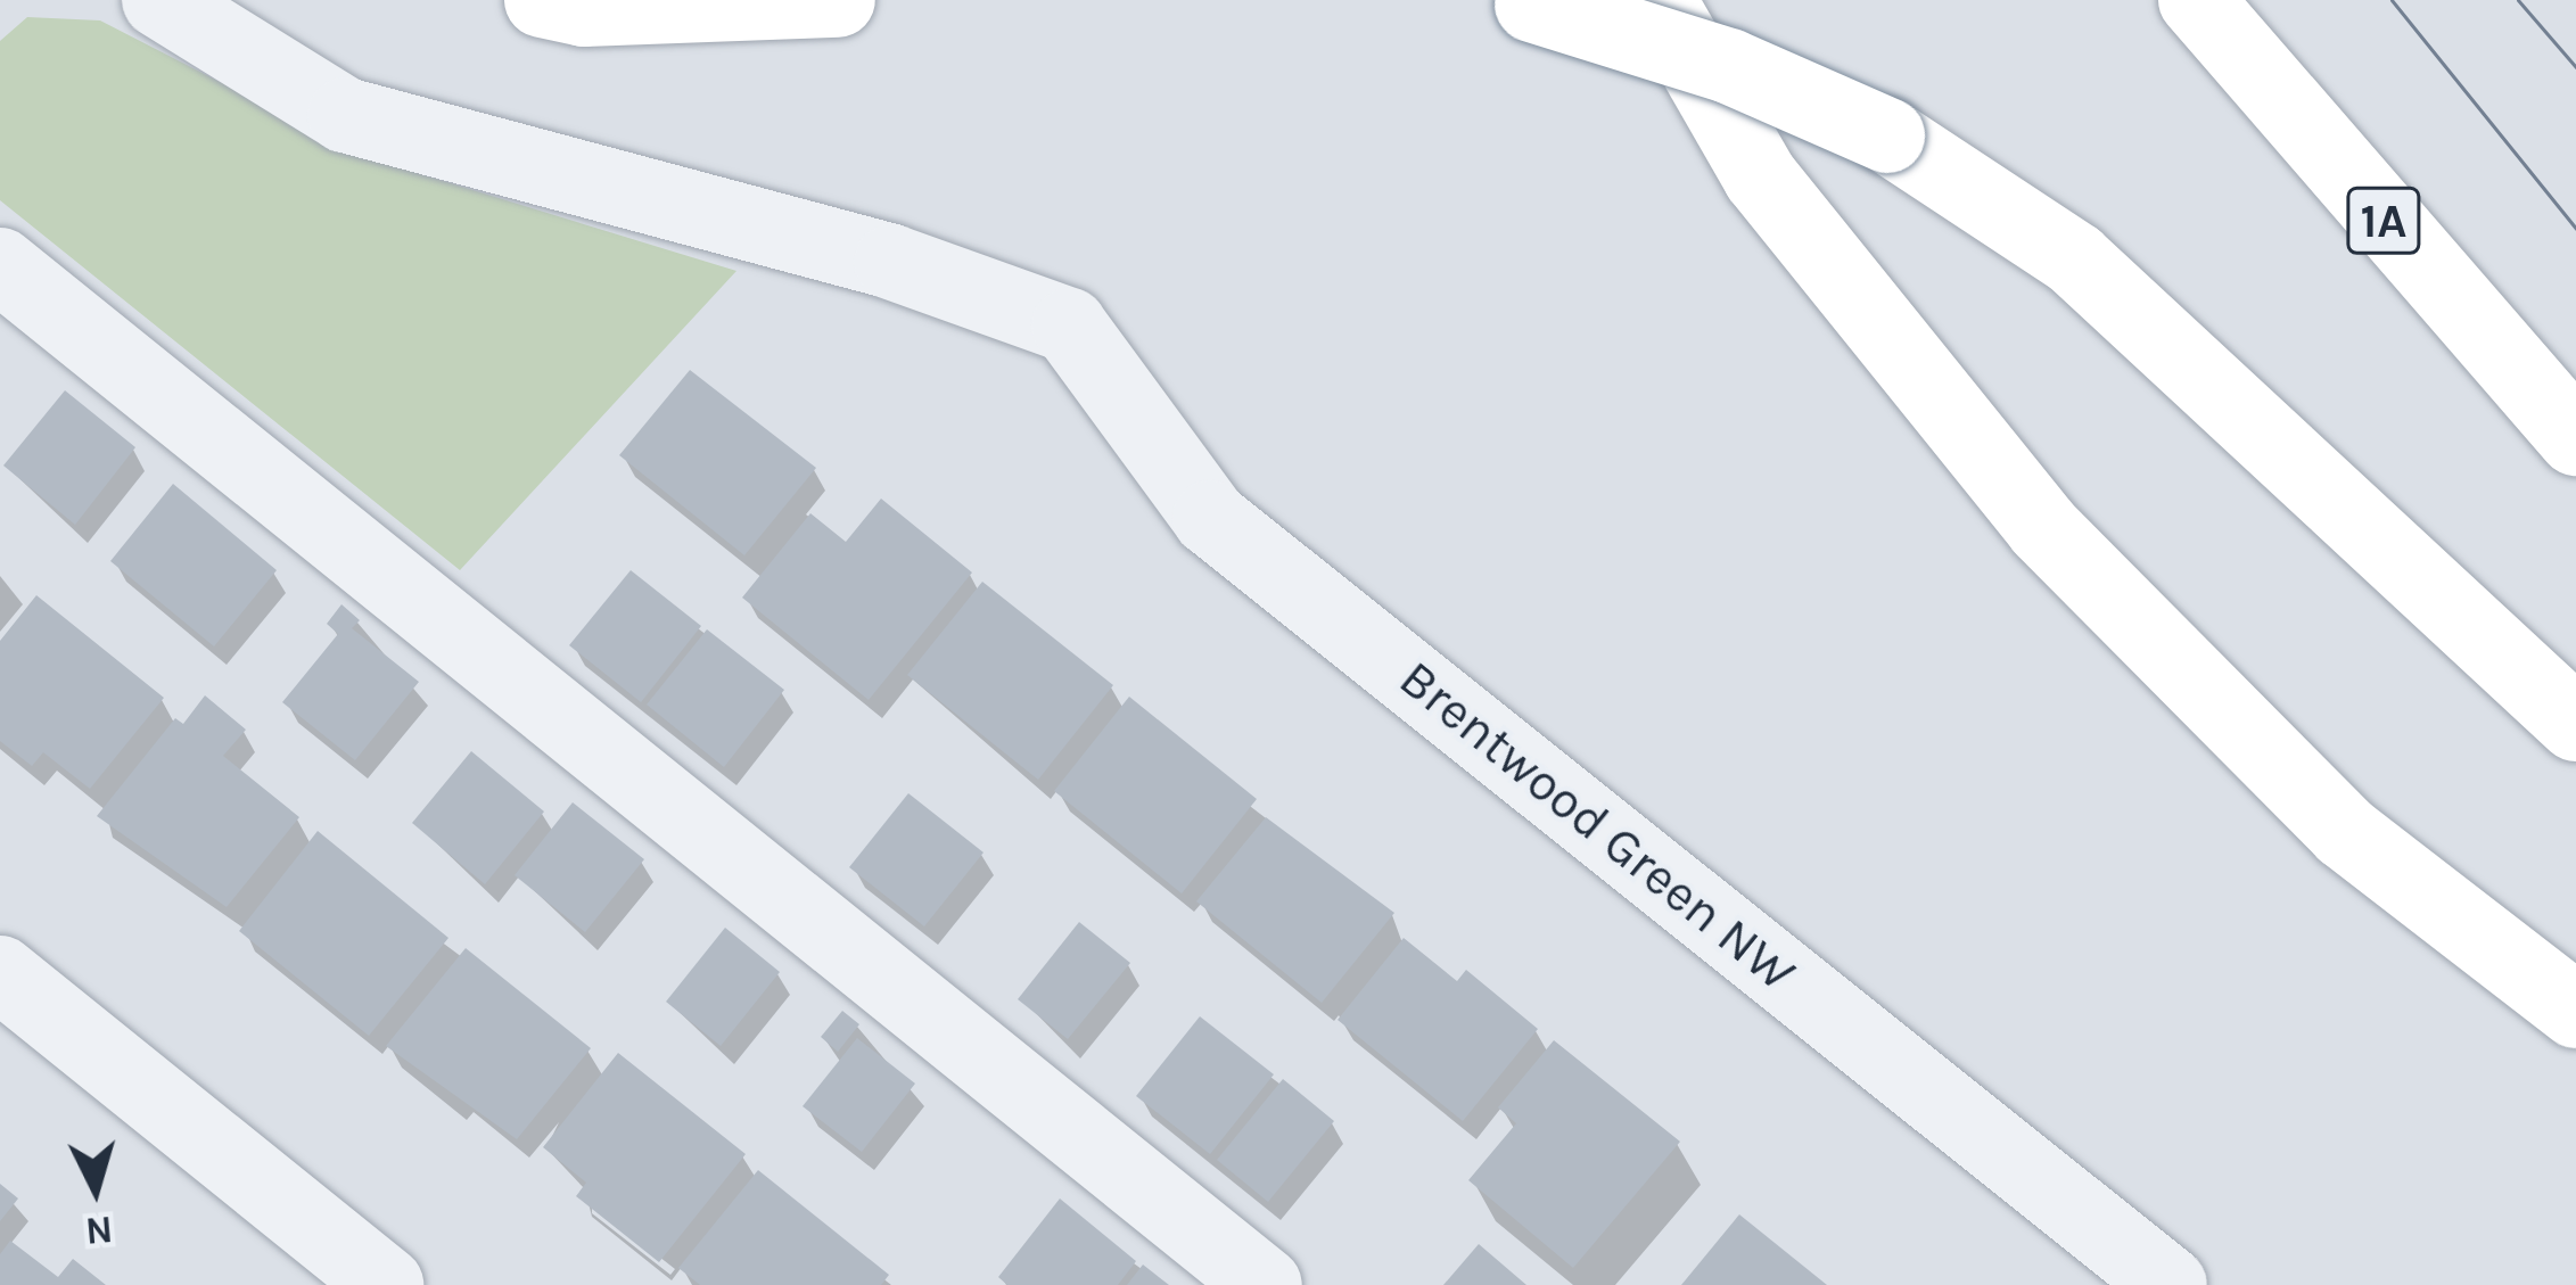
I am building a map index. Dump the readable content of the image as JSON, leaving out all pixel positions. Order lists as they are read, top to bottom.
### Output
{
  "streets": {
    "highway": ["1A"],
    "street": ["Brentwood Green NW"]
  },
  "north": "bottom"
}
